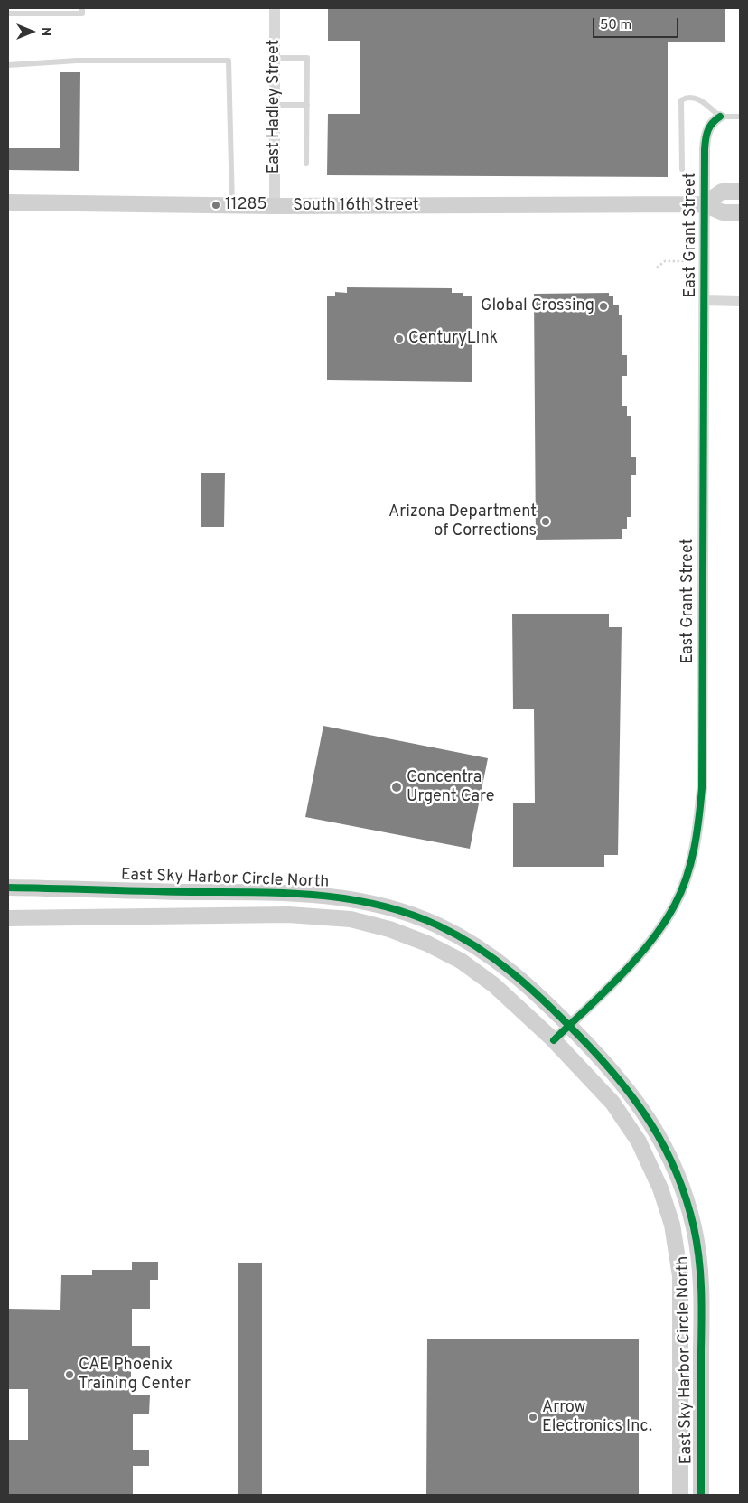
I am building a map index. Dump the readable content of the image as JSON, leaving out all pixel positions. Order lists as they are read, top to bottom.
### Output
{
  "streets": {
    "street": [
      "East Hadley Street",
      "South 16th Street",
      "East Grant Street",
      "East Sky Harbor Circle North"
    ]
  },
  "crossings": [
    ["East Hadley Street", "South 16th Street"],
    ["South 16th Street", "East Grant Street"],
    ["East Grant Street", "East Sky Harbor Circle North"]
  ],
  "places": [
    "11285",
    "Global Crossing",
    "CenturyLink",
    "Arizona Department of Corrections",
    "Concentra Urgent Care",
    "CAE Phoenix Training Center",
    "Arrow Electronics Inc."
  ],
  "scale_bar": "50 m",
  "north": "right"
}
